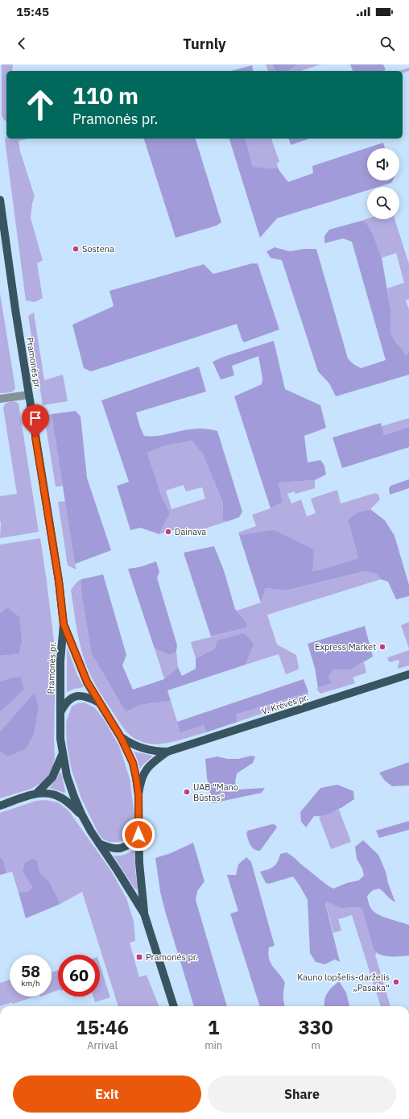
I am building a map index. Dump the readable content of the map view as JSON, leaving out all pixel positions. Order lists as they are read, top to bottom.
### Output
{
  "streets": {
    "main road": ["Pramonės pr.", "V. Krėvės pr."]
  },
  "crossings": [
    ["Pramonės pr.", "V. Krėvės pr."]
  ],
  "places": {
    "other": [
      "Sostena",
      "Dainava",
      "Express Market",
      "UAB \"Mano Būstas\"",
      "Kauno lopšelis-darželis „Pasaka“"
    ],
    "transit": ["Pramonės pr."]
  },
  "page": {
    "status": "15:45",
    "header": "Turnly",
    "turn": ["110 m", "Pramonės pr."],
    "speed": "58 km/h",
    "limit": "60",
    "eta": [
      "15:46",
      "Arrival",
      "1",
      "min",
      "330",
      "m"
    ],
    "buttons": ["Exit", "Share"]
  }
}
